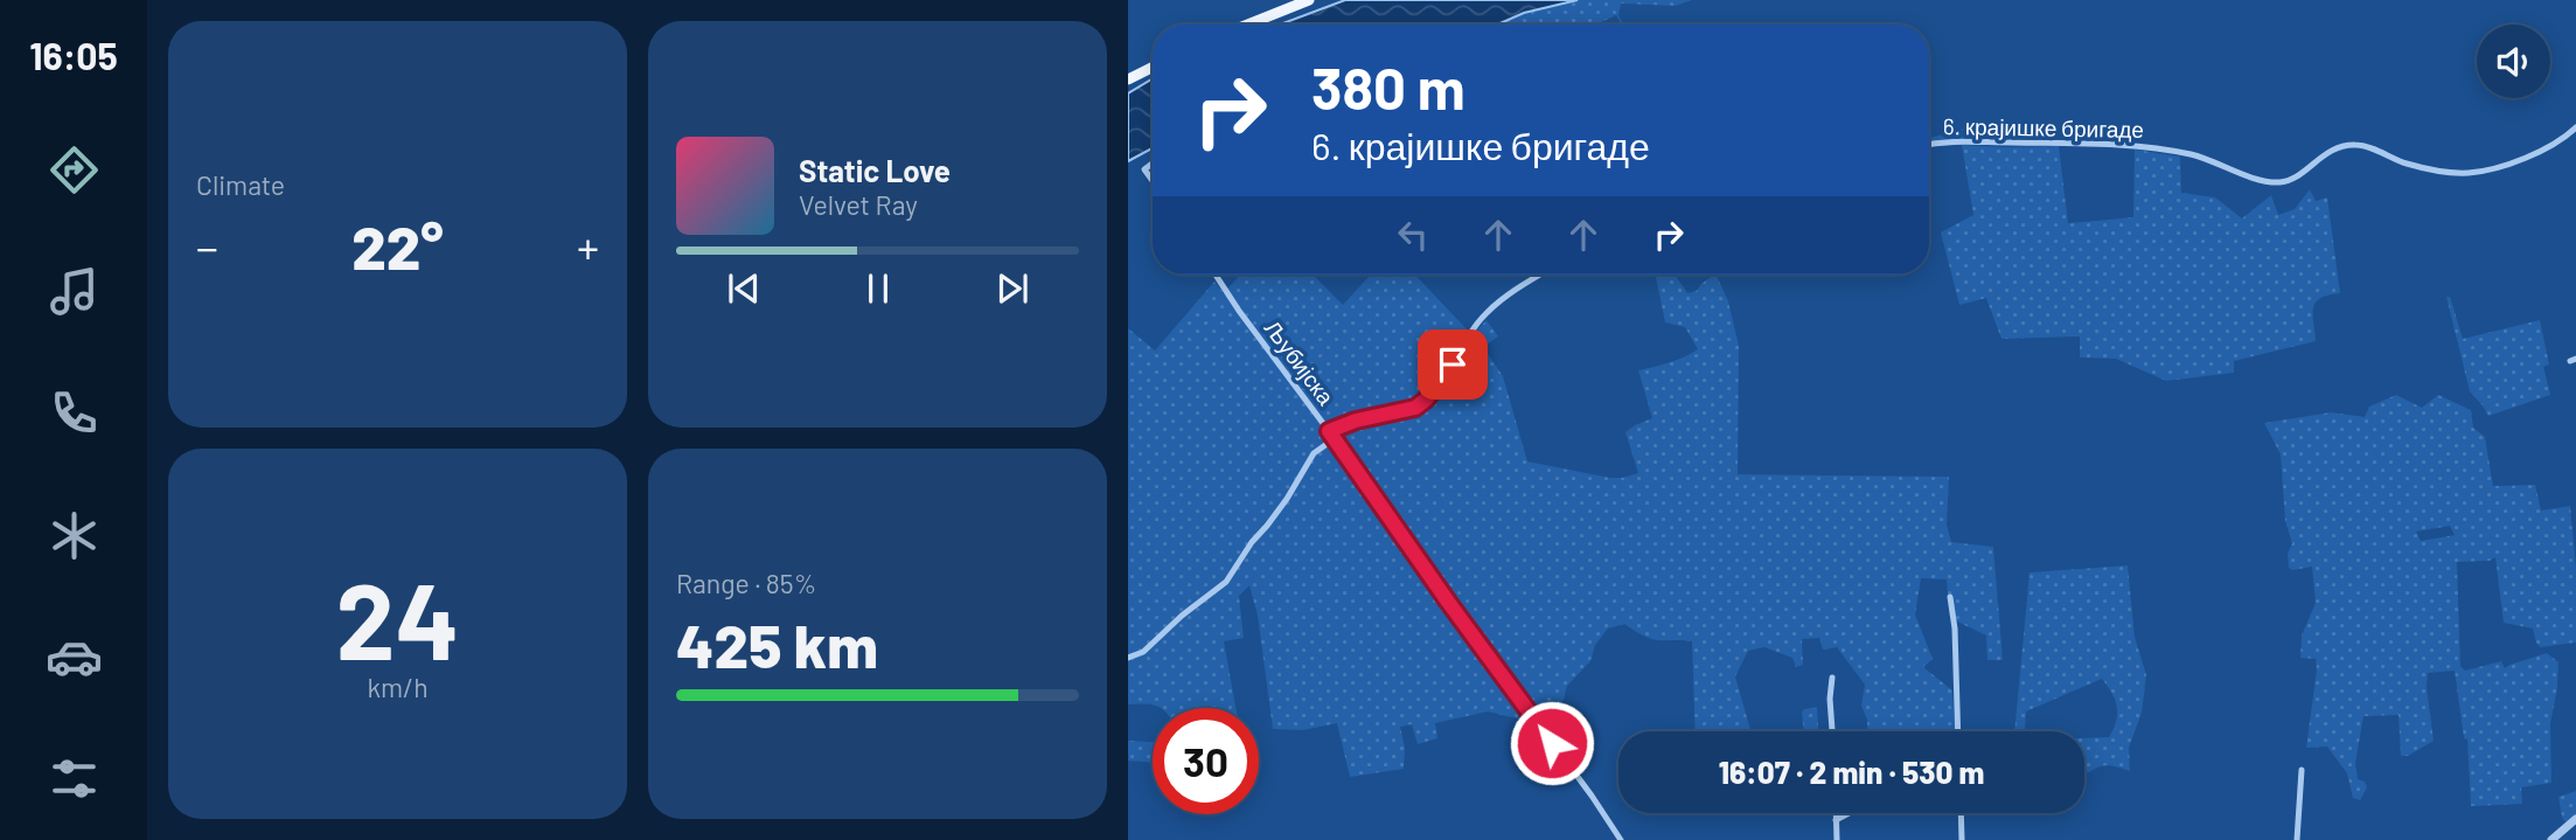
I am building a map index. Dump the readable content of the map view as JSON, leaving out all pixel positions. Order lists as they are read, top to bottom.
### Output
{
  "streets": {
    "street": ["6. крајишке бригаде", "Љубијска"]
  },
  "page": {
    "tabs": "16:05",
    "tile": [
      "Climate",
      ["24", "km/h"],
      ["Range · 85%", "425 km"]
    ],
    "turn": ["380 m", "6. крајишке бригаде"],
    "song": ["Static Love", "Velvet Ray"],
    "heat": ["−", "22°", "+"],
    "limit": "30",
    "trip": "16:07 · 2 min · 530 m"
  }
}
